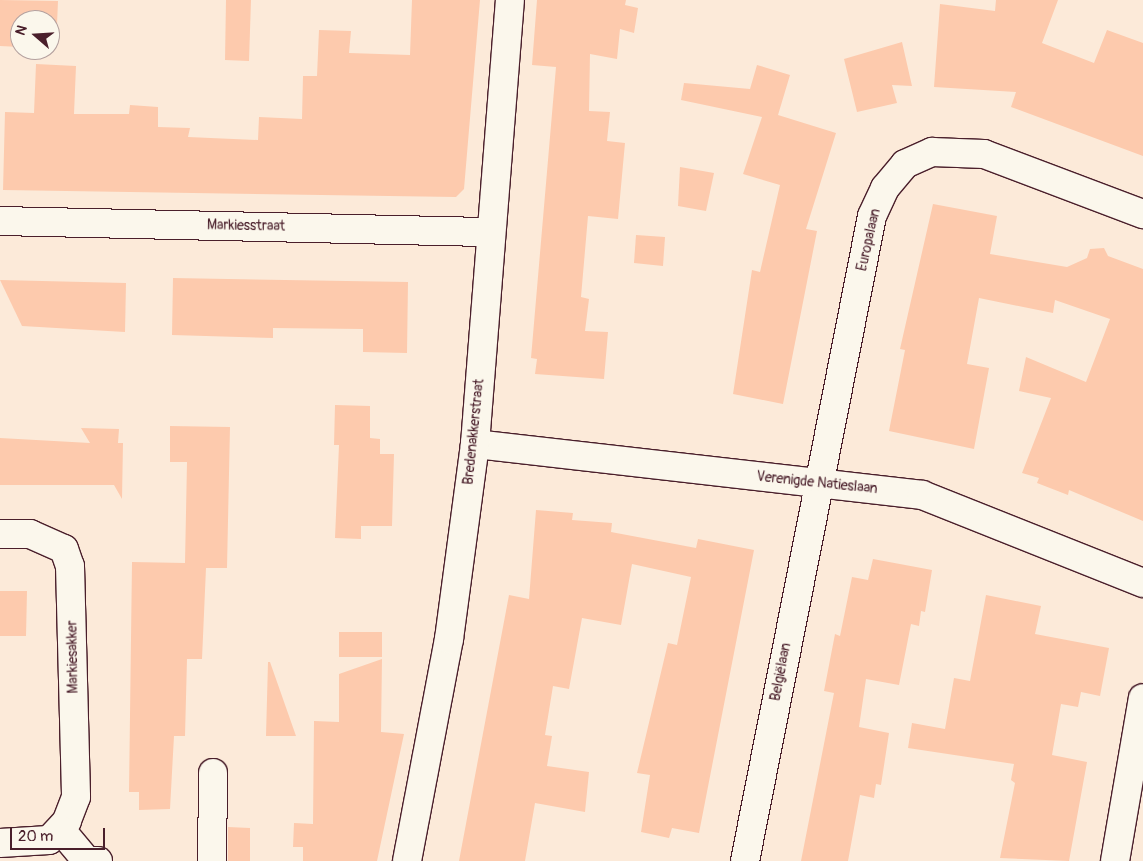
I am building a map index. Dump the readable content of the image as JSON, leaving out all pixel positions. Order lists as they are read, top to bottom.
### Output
{
  "streets": {
    "street": [
      "Markiesstraat",
      "Europalaan",
      "Bredenakkerstraat",
      "Verenigde Natieslaan",
      "Markiesakker",
      "Belgiëlaan"
    ]
  },
  "crossings": [
    ["Markiesstraat", "Bredenakkerstraat"],
    ["Europalaan", "Verenigde Natieslaan"],
    ["Europalaan", "Belgiëlaan"],
    ["Bredenakkerstraat", "Verenigde Natieslaan"],
    ["Verenigde Natieslaan", "Belgiëlaan"]
  ],
  "scale_bar": "20 m",
  "north": "left"
}
